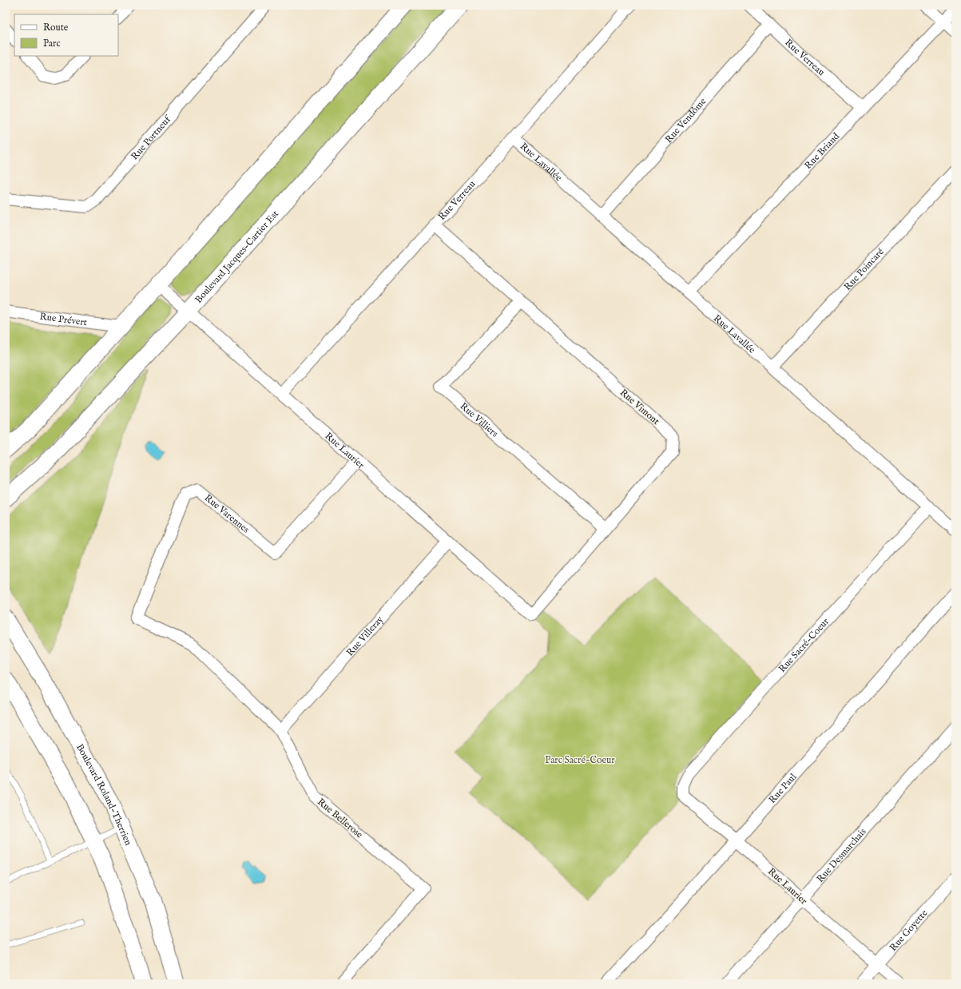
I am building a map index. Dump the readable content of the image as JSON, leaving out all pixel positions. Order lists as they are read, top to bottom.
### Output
{
  "streets": {
    "main road": ["Boulevard Jacques-Cartier Est", "Boulevard Roland-Therrien"],
    "street": [
      "Rue Verreau",
      "Rue Vendôme",
      "Rue Portneuf",
      "Rue Briand",
      "Rue Lavallée",
      "Rue Poincaré",
      "Rue Prévert",
      "Rue Vimont",
      "Rue Villiers",
      "Rue Laurier",
      "Rue Varennes",
      "Rue Villeray",
      "Rue Sacré-Coeur",
      "Rue Paul",
      "Rue Bellerose",
      "Rue Desmarchais",
      "Rue Goyette"
    ]
  },
  "crossings": [
    ["Rue Verreau", "Rue Vendôme"],
    ["Rue Verreau", "Rue Briand"],
    ["Rue Verreau", "Rue Lavallée"],
    ["Rue Verreau", "Rue Vimont"],
    ["Rue Verreau", "Rue Laurier"],
    ["Rue Vendôme", "Rue Lavallée"],
    ["Rue Briand", "Rue Lavallée"],
    ["Rue Lavallée", "Rue Poincaré"],
    ["Rue Lavallée", "Rue Sacré-Coeur"],
    ["Boulevard Jacques-Cartier Est", "Rue Laurier"],
    ["Rue Vimont", "Rue Villiers"],
    ["Rue Vimont", "Rue Laurier"],
    ["Rue Laurier", "Rue Varennes"],
    ["Rue Laurier", "Rue Villeray"],
    ["Rue Laurier", "Rue Sacré-Coeur"],
    ["Rue Laurier", "Rue Paul"],
    ["Rue Laurier", "Rue Desmarchais"],
    ["Rue Laurier", "Rue Goyette"],
    ["Rue Varennes", "Rue Bellerose"],
    ["Rue Villeray", "Rue Bellerose"]
  ],
  "parks": ["Parc Sacré-Coeur"],
  "legend": ["Route", "Parc"]
}
